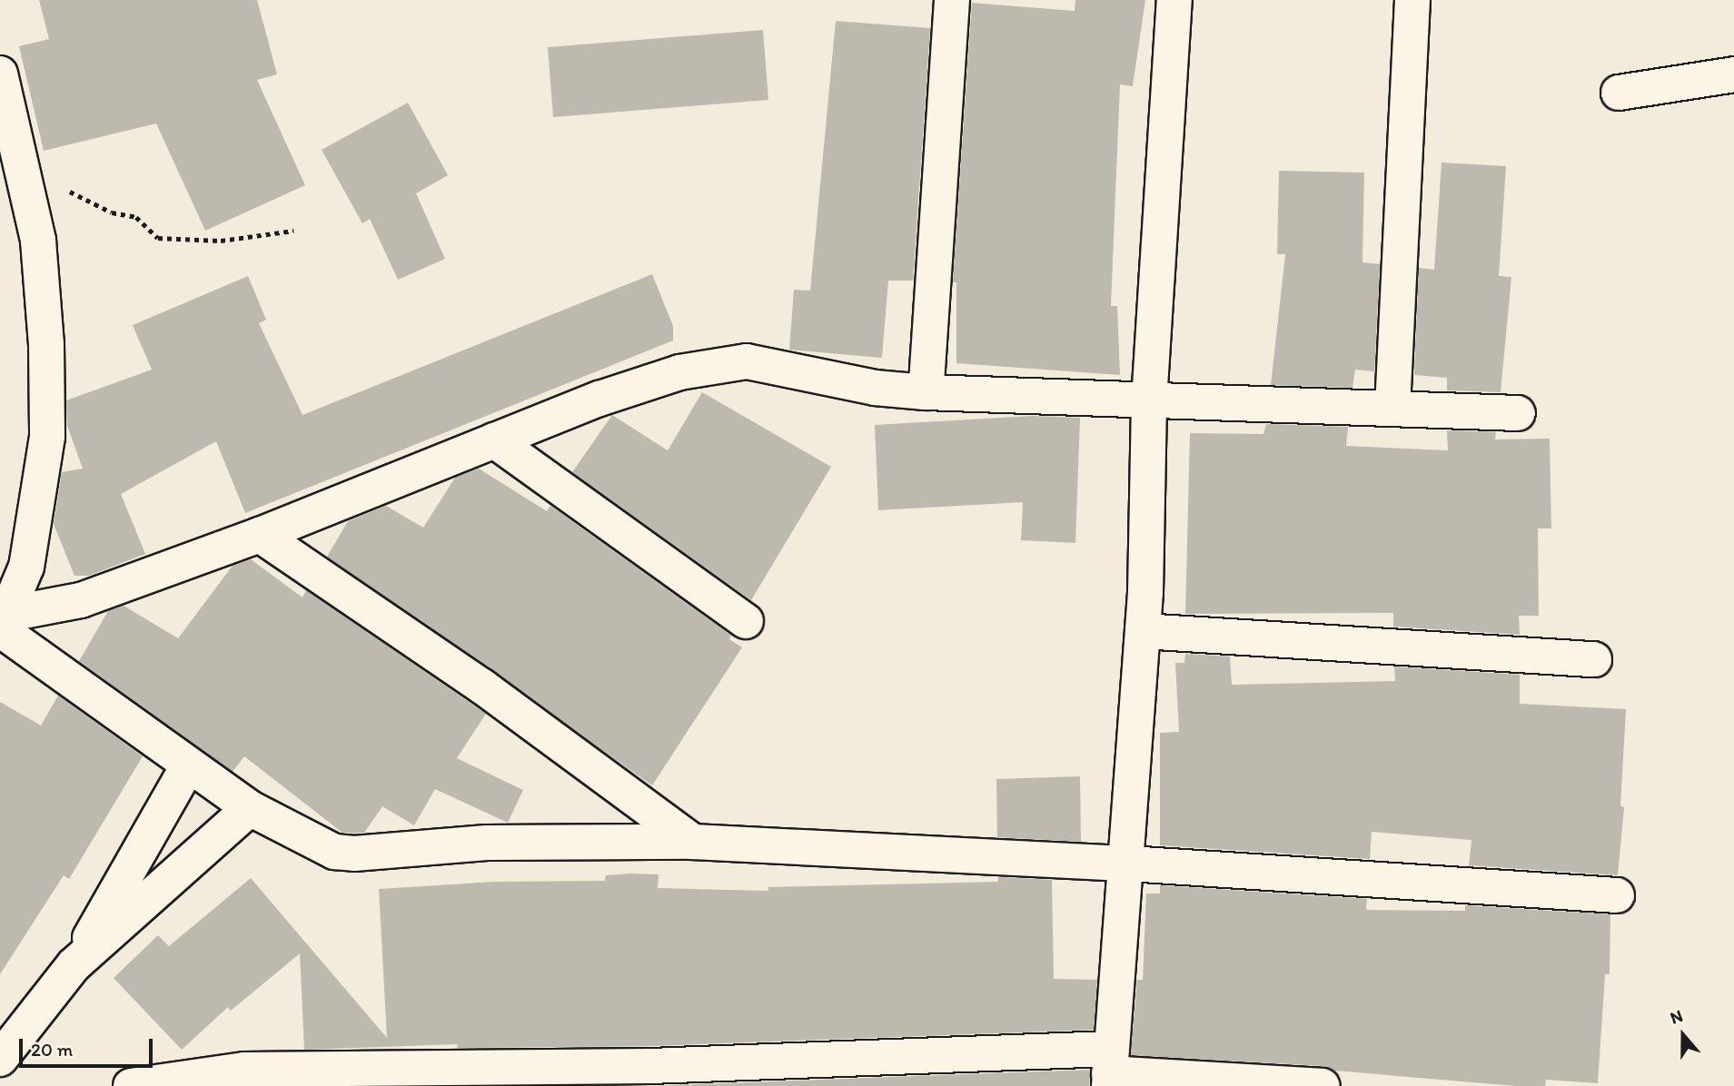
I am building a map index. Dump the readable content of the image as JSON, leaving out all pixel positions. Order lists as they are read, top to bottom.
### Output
{
  "scale_bar": "20 m",
  "north": "top"
}
